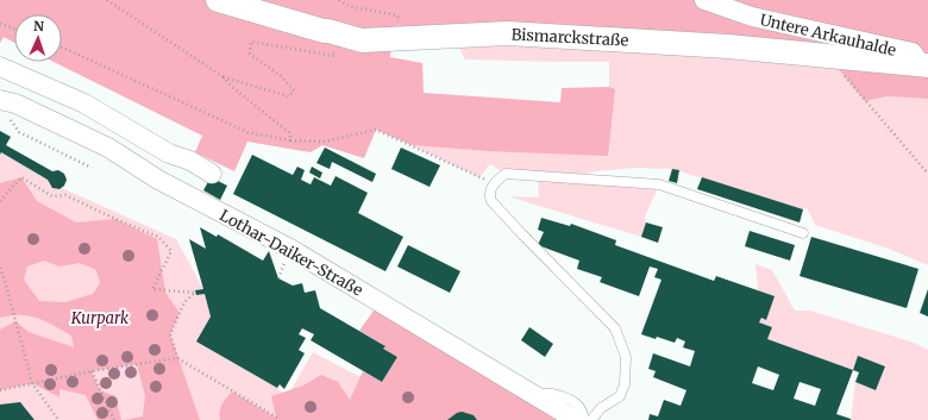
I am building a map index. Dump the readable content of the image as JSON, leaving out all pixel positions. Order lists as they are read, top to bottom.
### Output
{
  "streets": {
    "street": ["Untere Arkauhalde", "Bismarckstraße", "Lothar-Daiker-Straße"]
  },
  "crossings": [
    ["Untere Arkauhalde", "Bismarckstraße"]
  ],
  "parks": ["Kurpark"],
  "north": "top"
}
